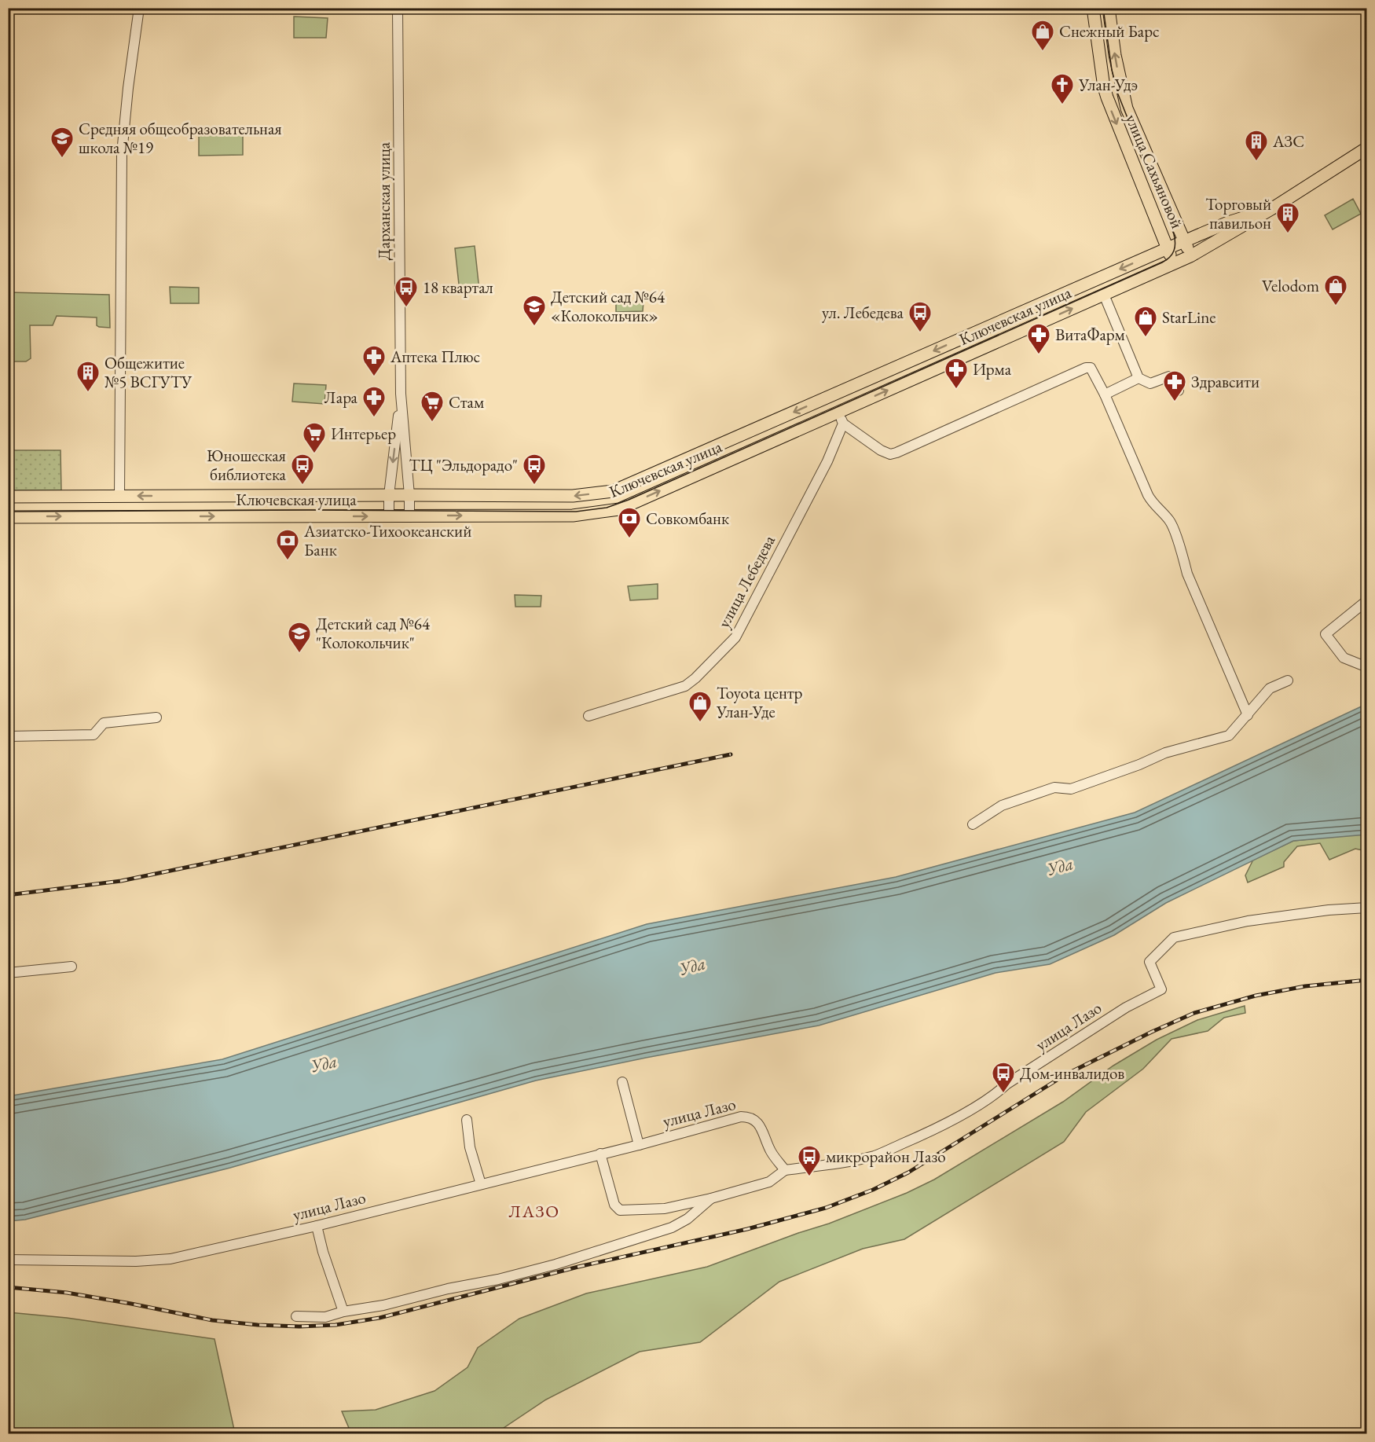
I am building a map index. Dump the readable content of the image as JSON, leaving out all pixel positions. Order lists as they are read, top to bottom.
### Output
{
  "streets": {
    "main road": ["улица Сахьяновой", "Ключевская улица"],
    "street": ["Дарханская улица", "улица Лебедева", "улица Лазо"]
  },
  "crossings": [
    ["улица Сахьяновой", "Ключевская улица"],
    ["Дарханская улица", "Ключевская улица"]
  ],
  "districts": ["ЛАЗО"],
  "water": ["Уда"],
  "places": {
    "shop": [
      "Снежный Барс",
      "Velodom",
      "StarLine",
      "Toyota центр Улан-Уде"
    ],
    "church": ["Улан-Удэ"],
    "school or university": ["Средняя общеобразовательная школа №19", "Детский сад №64 «Колокольчик»", "Детский сад №64 \"Колокольчик\""],
    "building": ["АЗС", "Торговый павильон", "Общежитие №5 ВСГУТУ"],
    "bus stop": [
      "18 квартал",
      "ул. Лебедева",
      "Юношеская библиотека",
      "ТЦ \"Эльдорадо\"",
      "Дом-инвалидов",
      "микрорайон Лазо"
    ],
    "pharmacy": [
      "ВитаФарм",
      "Аптека Плюс",
      "Ирма",
      "Здравсити",
      "Лара"
    ],
    "supermarket": ["Стам", "Интерьер"],
    "bank": ["Совкомбанк", "Азиатско-Тихоокеанский Банк"]
  }
}
